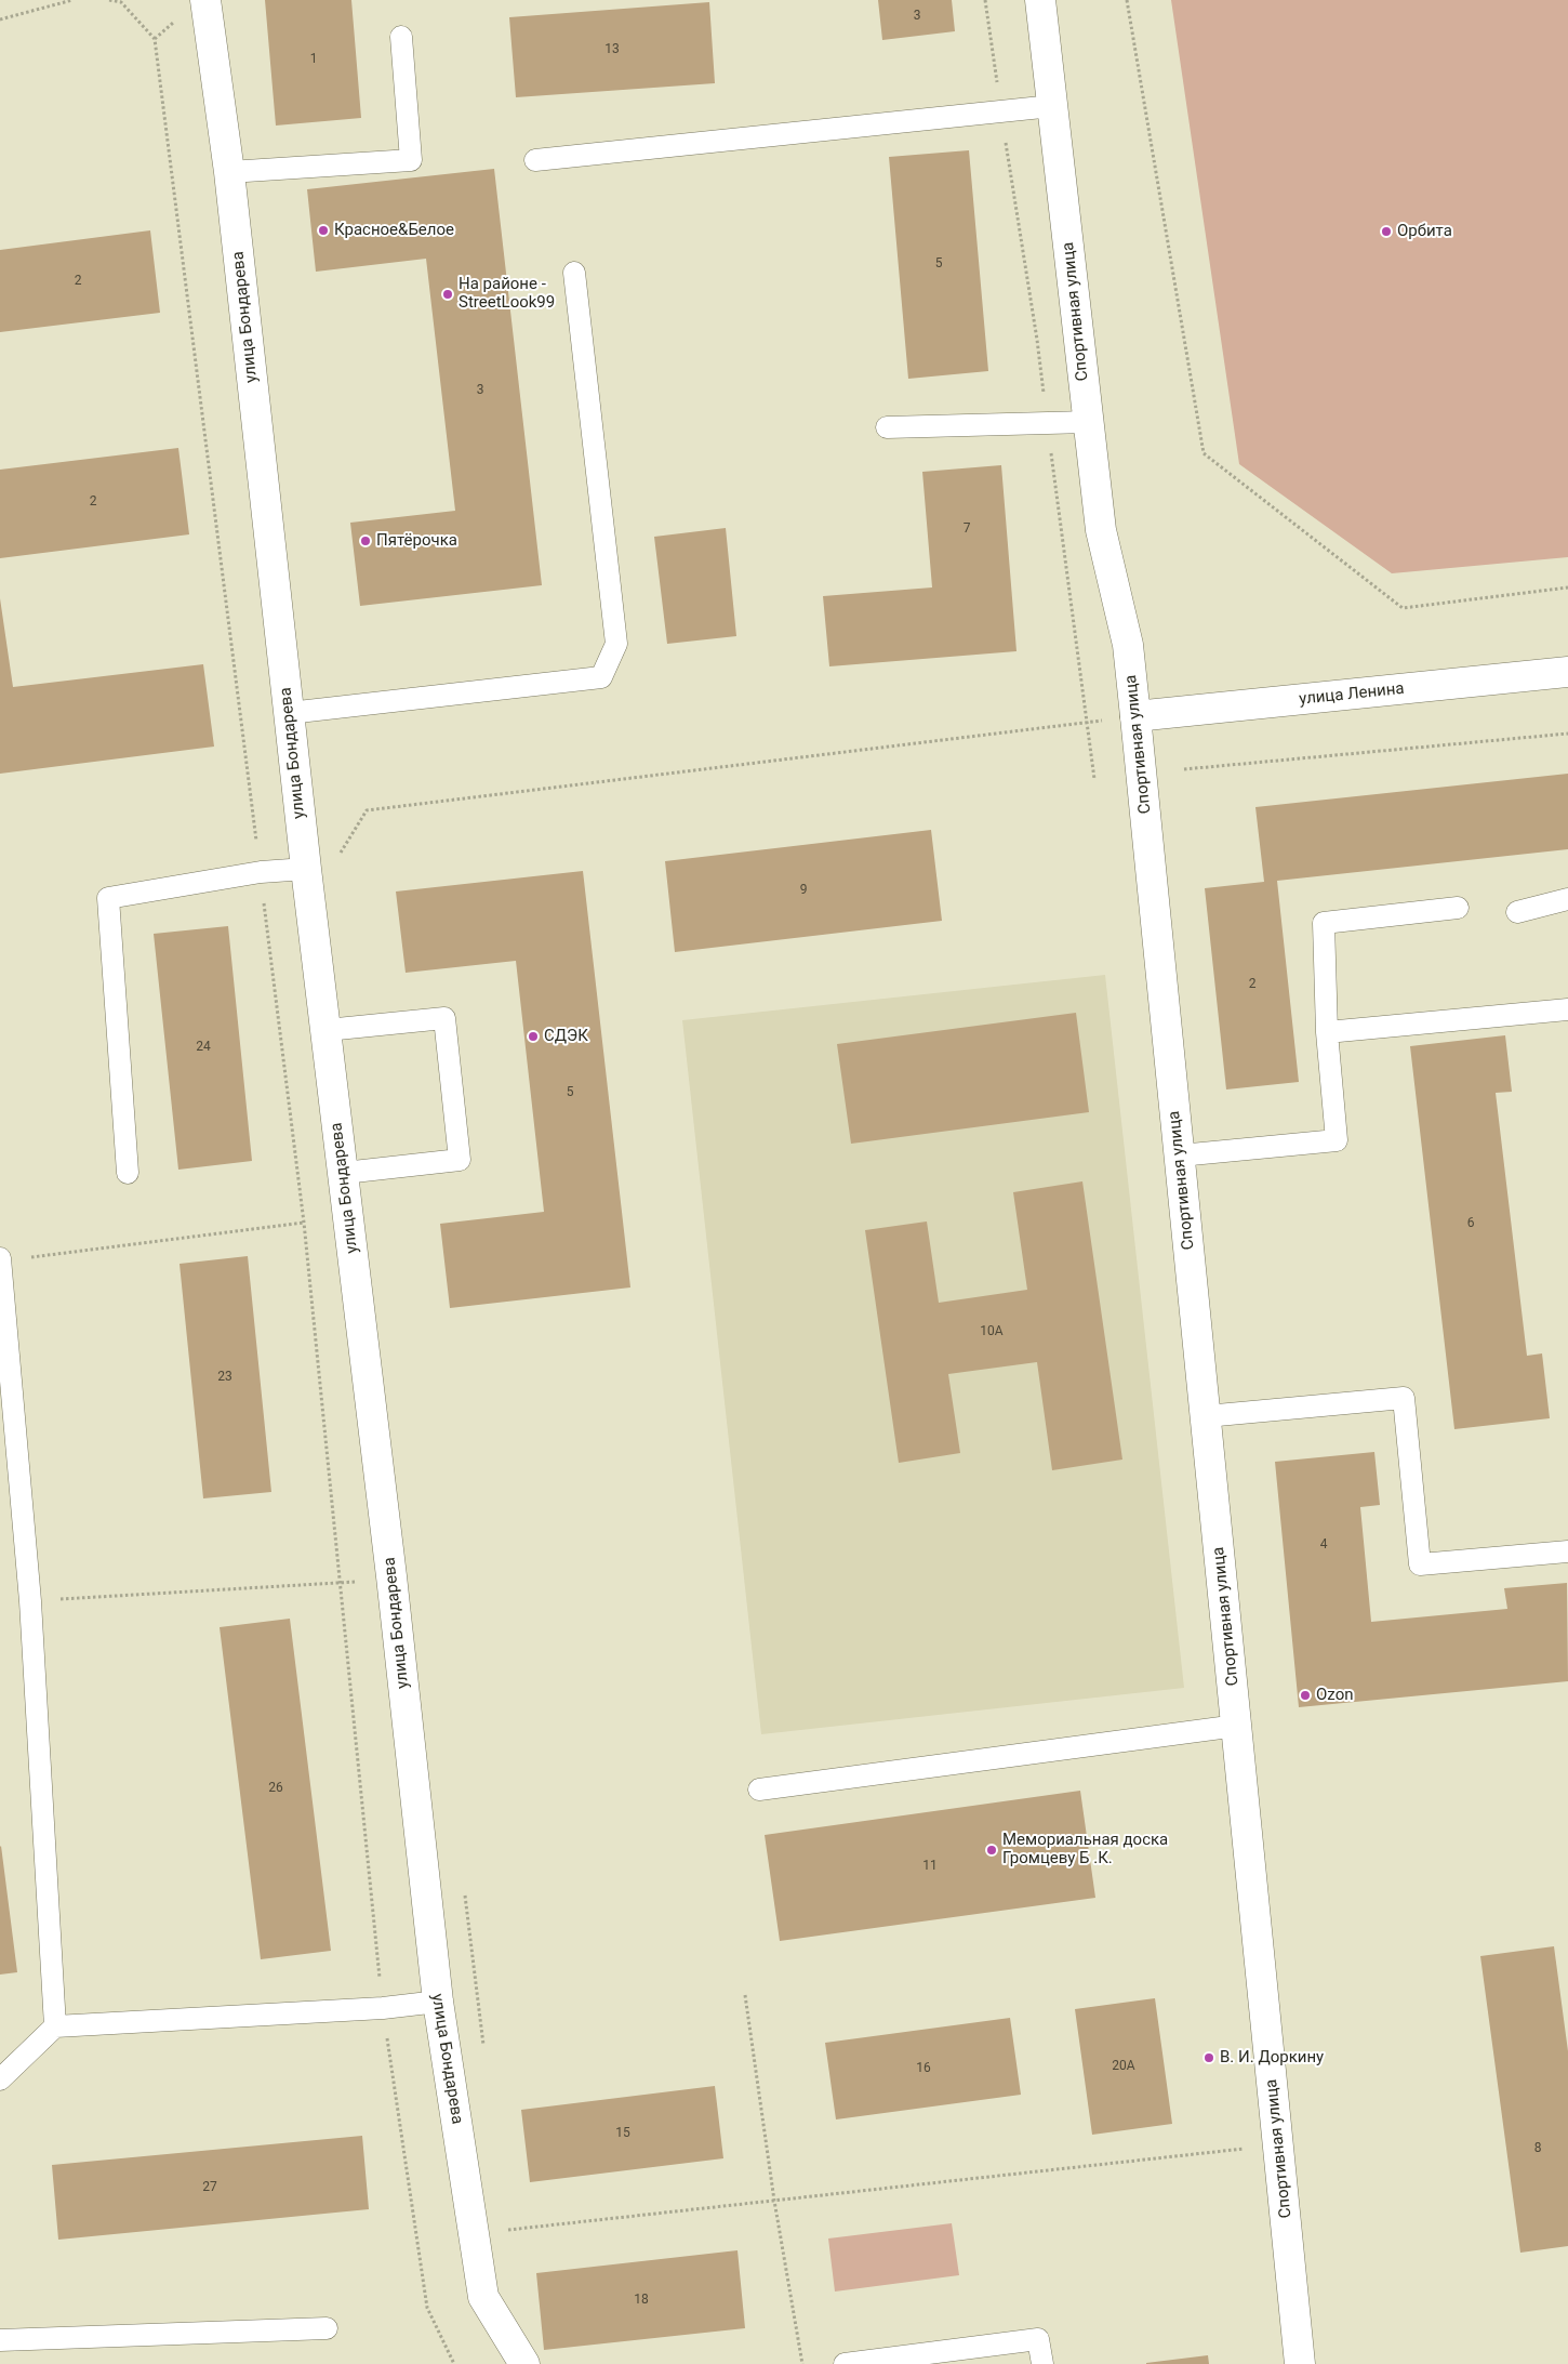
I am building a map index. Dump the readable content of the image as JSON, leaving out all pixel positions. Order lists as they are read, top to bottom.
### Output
{
  "streets": {
    "street": ["Спортивная улица", "улица Бондарева", "улица Ленина"]
  },
  "crossings": [
    ["Спортивная улица", "улица Ленина"]
  ],
  "places": [
    "Красное&Белое",
    "Орбита",
    "На районе - StreetLook99",
    "Пятёрочка",
    "СДЭК",
    "Ozon",
    "Мемориальная доска Громцеву Б .К.",
    "В. И. Доркину"
  ],
  "house_numbers": [
    "3",
    "13",
    "1",
    "5",
    "2",
    "3",
    "2",
    "7",
    "9",
    "2",
    "24",
    "5",
    "6",
    "10А",
    "23",
    "4",
    "26",
    "11",
    "20А",
    "16",
    "15",
    "8",
    "27",
    "18"
  ]
}
